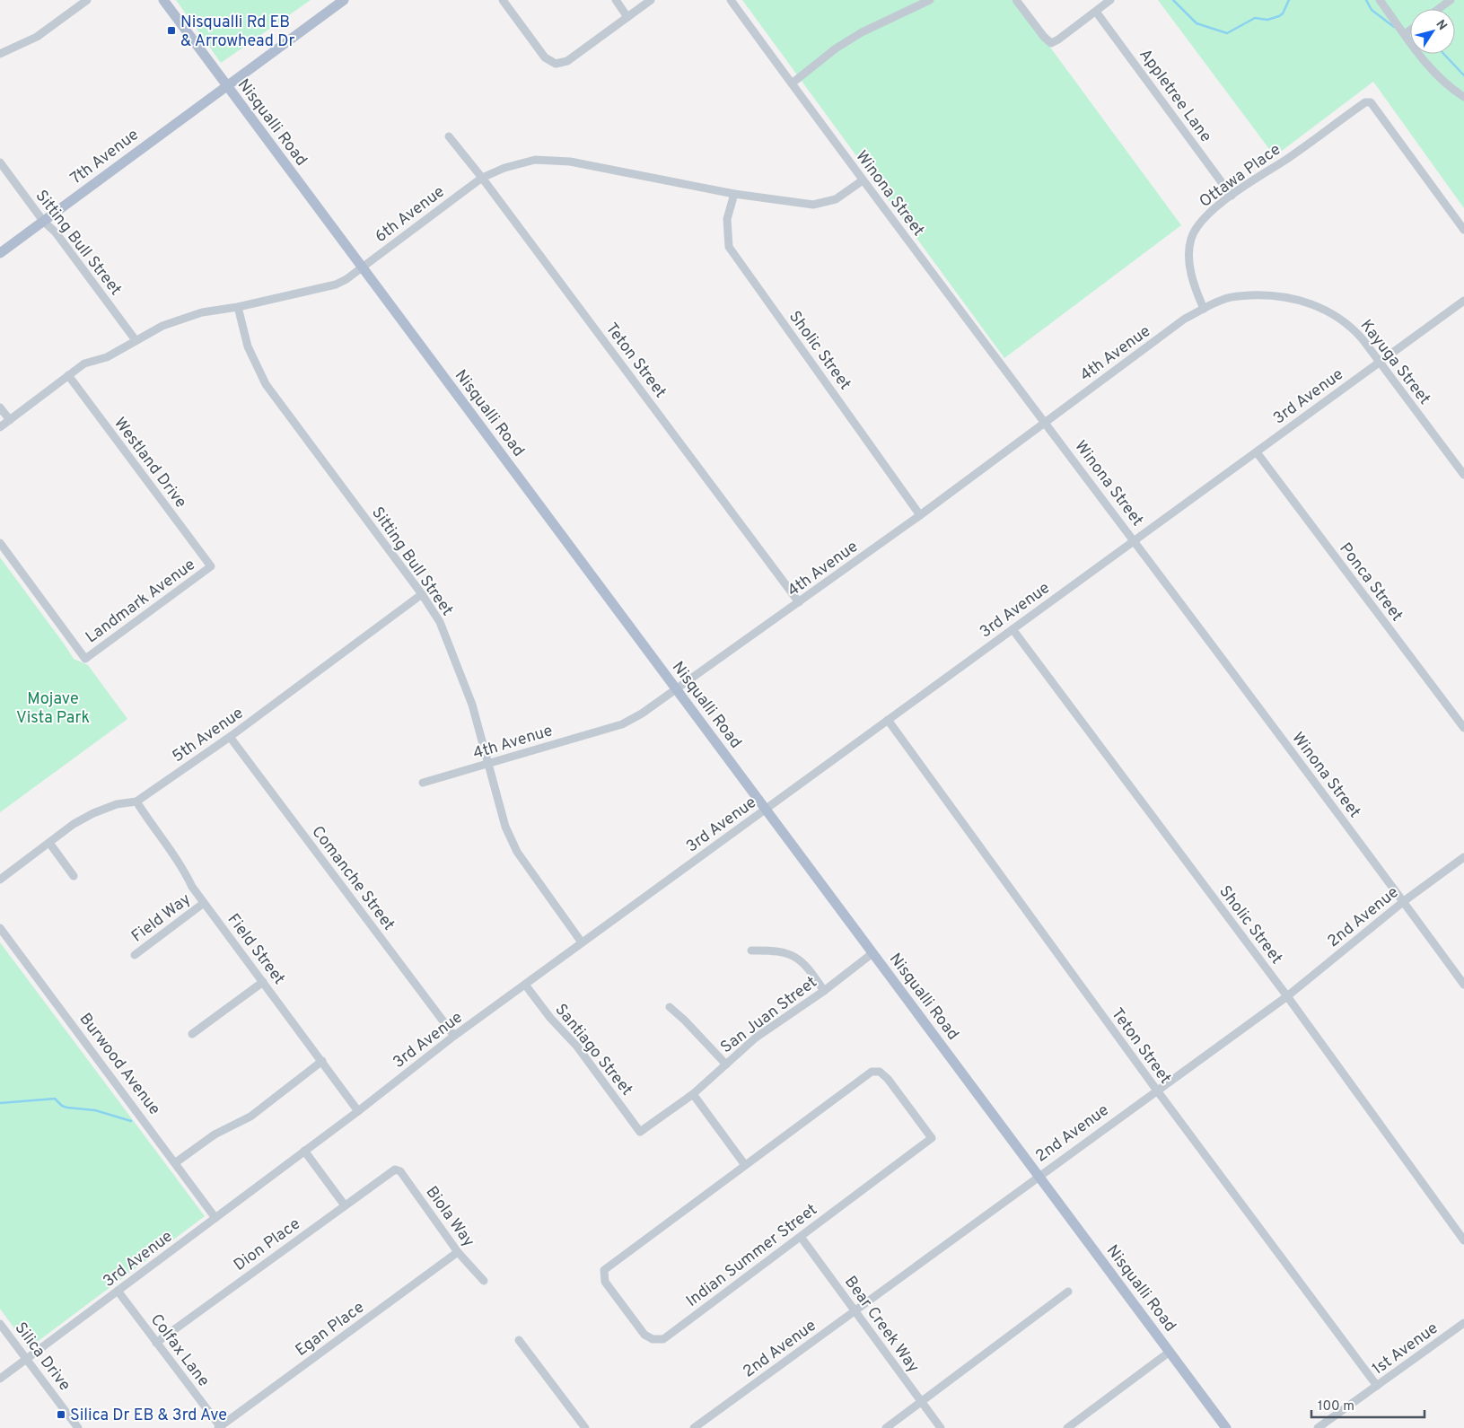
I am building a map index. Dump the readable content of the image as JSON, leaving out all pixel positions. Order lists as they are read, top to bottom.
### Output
{
  "streets": {
    "main road": ["Nisqualli Road", "7th Avenue"],
    "street": [
      "Appletree Lane",
      "Ottawa Place",
      "Winona Street",
      "6th Avenue",
      "Sitting Bull Street",
      "Sholic Street",
      "4th Avenue",
      "Teton Street",
      "Kayuga Street",
      "3rd Avenue",
      "Westland Drive",
      "Ponca Street",
      "Landmark Avenue",
      "5th Avenue",
      "Comanche Street",
      "2nd Avenue",
      "Field Way",
      "Field Street",
      "San Juan Street",
      "Santiago Street",
      "Burwood Avenue",
      "Biola Way",
      "Dion Place",
      "Indian Summer Street",
      "Bear Creek Way",
      "Egan Place",
      "1st Avenue",
      "Colfax Lane",
      "Silica Drive"
    ]
  },
  "crossings": [
    ["Appletree Lane", "Ottawa Place"],
    ["Nisqualli Road", "7th Avenue"],
    ["Nisqualli Road", "6th Avenue"],
    ["Nisqualli Road", "4th Avenue"],
    ["Nisqualli Road", "3rd Avenue"],
    ["Nisqualli Road", "2nd Avenue"],
    ["Nisqualli Road", "San Juan Street"],
    ["7th Avenue", "Sitting Bull Street"],
    ["Ottawa Place", "4th Avenue"],
    ["Ottawa Place", "Kayuga Street"],
    ["Winona Street", "6th Avenue"],
    ["Winona Street", "4th Avenue"],
    ["Winona Street", "3rd Avenue"],
    ["Winona Street", "2nd Avenue"],
    ["6th Avenue", "Sitting Bull Street"],
    ["6th Avenue", "Sholic Street"],
    ["6th Avenue", "Teton Street"],
    ["6th Avenue", "Westland Drive"],
    ["Sitting Bull Street", "4th Avenue"],
    ["Sitting Bull Street", "3rd Avenue"],
    ["Sitting Bull Street", "5th Avenue"],
    ["Sholic Street", "4th Avenue"],
    ["Sholic Street", "3rd Avenue"],
    ["Sholic Street", "2nd Avenue"],
    ["4th Avenue", "Teton Street"],
    ["4th Avenue", "Kayuga Street"],
    ["Teton Street", "3rd Avenue"],
    ["Teton Street", "2nd Avenue"],
    ["Teton Street", "1st Avenue"],
    ["Kayuga Street", "3rd Avenue"],
    ["3rd Avenue", "Ponca Street"],
    ["3rd Avenue", "Comanche Street"],
    ["3rd Avenue", "Field Street"],
    ["3rd Avenue", "Santiago Street"],
    ["3rd Avenue", "Burwood Avenue"],
    ["3rd Avenue", "Colfax Lane"],
    ["3rd Avenue", "Silica Drive"],
    ["Westland Drive", "Landmark Avenue"],
    ["5th Avenue", "Comanche Street"],
    ["5th Avenue", "Field Street"],
    ["2nd Avenue", "Bear Creek Way"],
    ["Field Way", "Field Street"],
    ["San Juan Street", "Santiago Street"],
    ["Biola Way", "Dion Place"],
    ["Biola Way", "Egan Place"],
    ["Dion Place", "Colfax Lane"],
    ["Indian Summer Street", "Bear Creek Way"],
    ["Egan Place", "Colfax Lane"]
  ],
  "parks": ["Mojave Vista Park"],
  "places": {
    "transit": ["Nisqualli Rd EB & Arrowhead Dr", "Silica Dr EB & 3rd Ave"]
  },
  "scale_bar": "100 m",
  "north": "top right"
}
